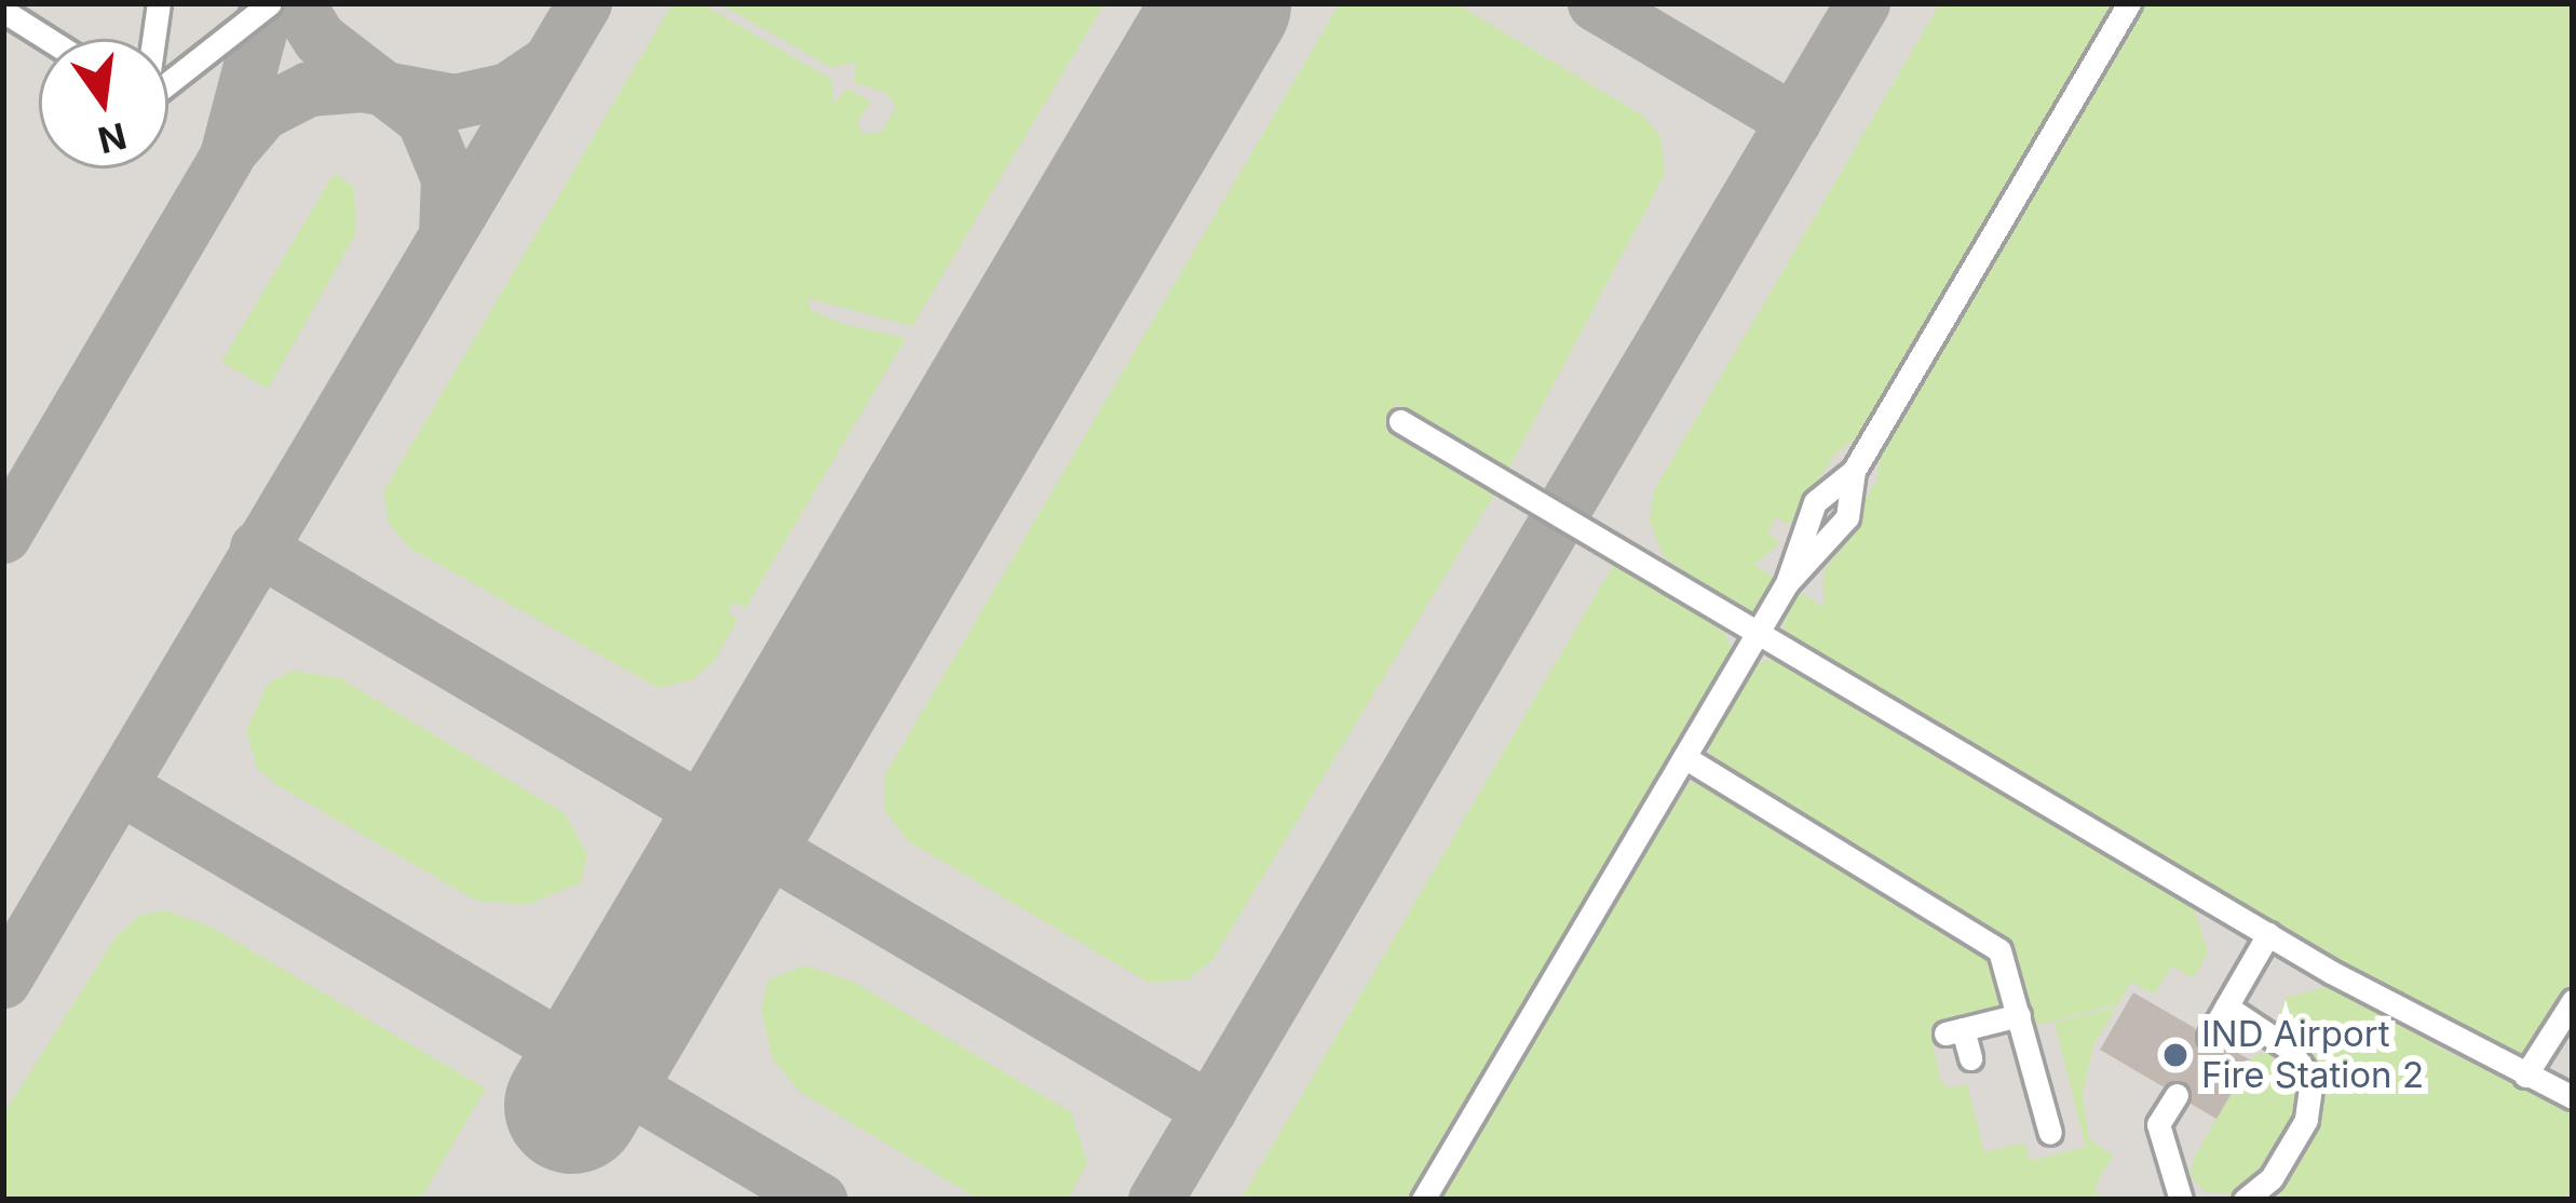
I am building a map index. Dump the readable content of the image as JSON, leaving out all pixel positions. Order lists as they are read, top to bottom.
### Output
{
  "places": ["IND Airport Fire Station 2"],
  "north": "bottom"
}
